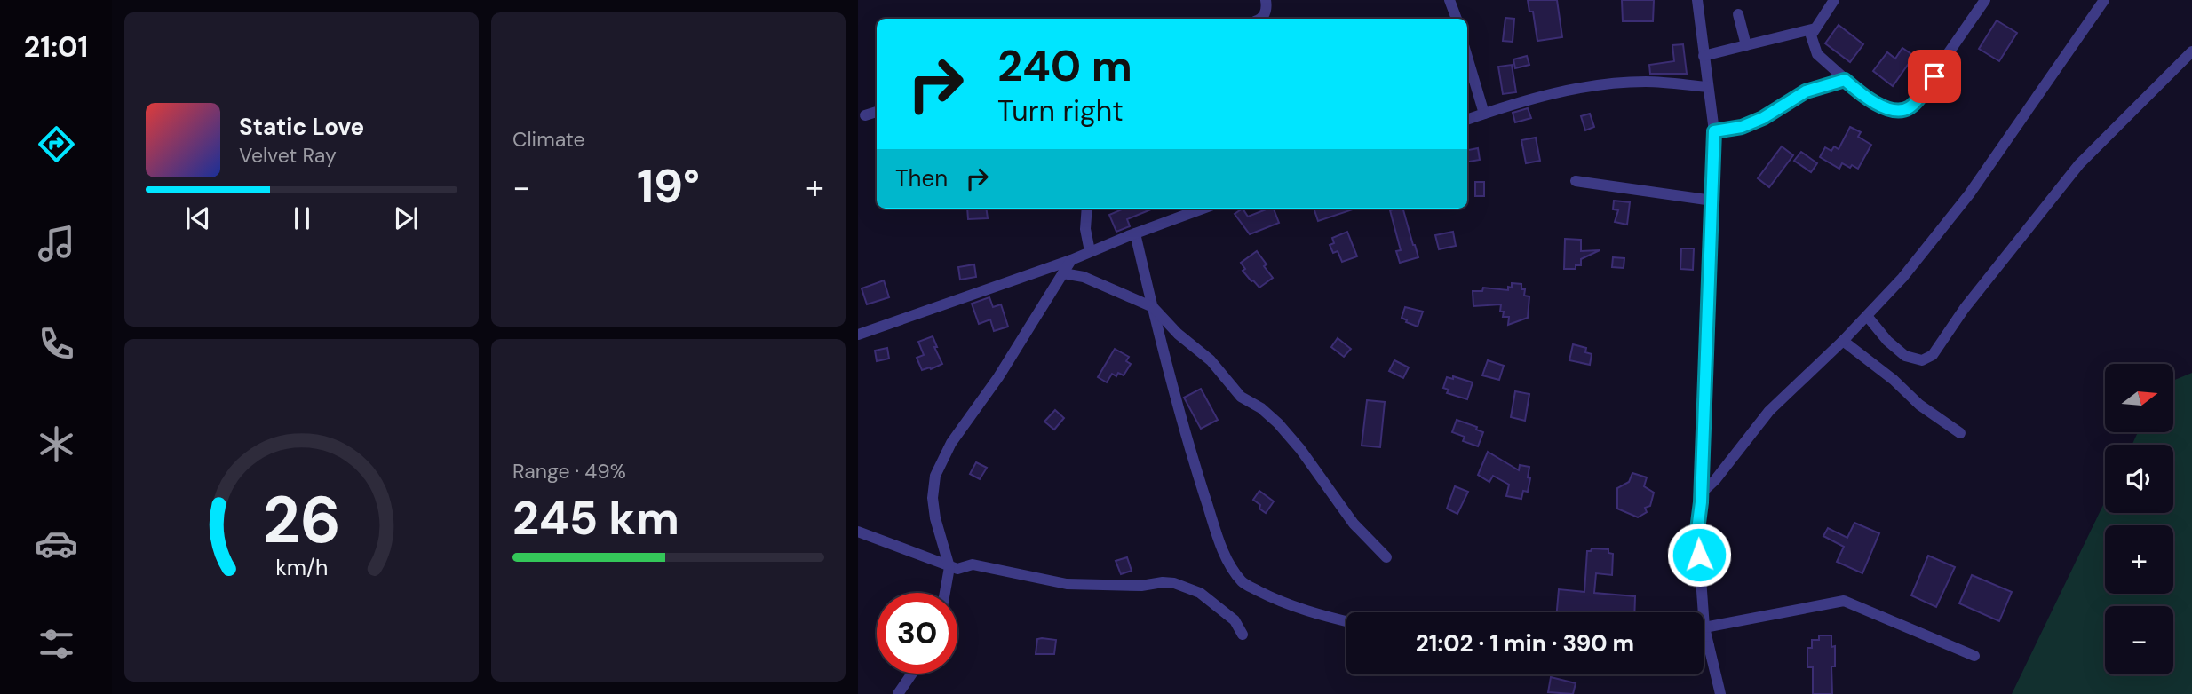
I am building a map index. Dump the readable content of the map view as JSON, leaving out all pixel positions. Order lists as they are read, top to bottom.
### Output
{
  "north": "right",
  "page": {
    "tabs": "21:01",
    "tile": [
      "Climate",
      ["Range · 49%", "245 km"]
    ],
    "turn": ["240 m", "Turn right"],
    "song": ["Static Love", "Velvet Ray"],
    "then": "Then",
    "heat": ["−", "19°", "+"],
    "map_buttons": ["+", "−"],
    "limit": "30",
    "trip": "21:02 · 1 min · 390 m",
    "gauge": ["26", "km/h"]
  }
}
